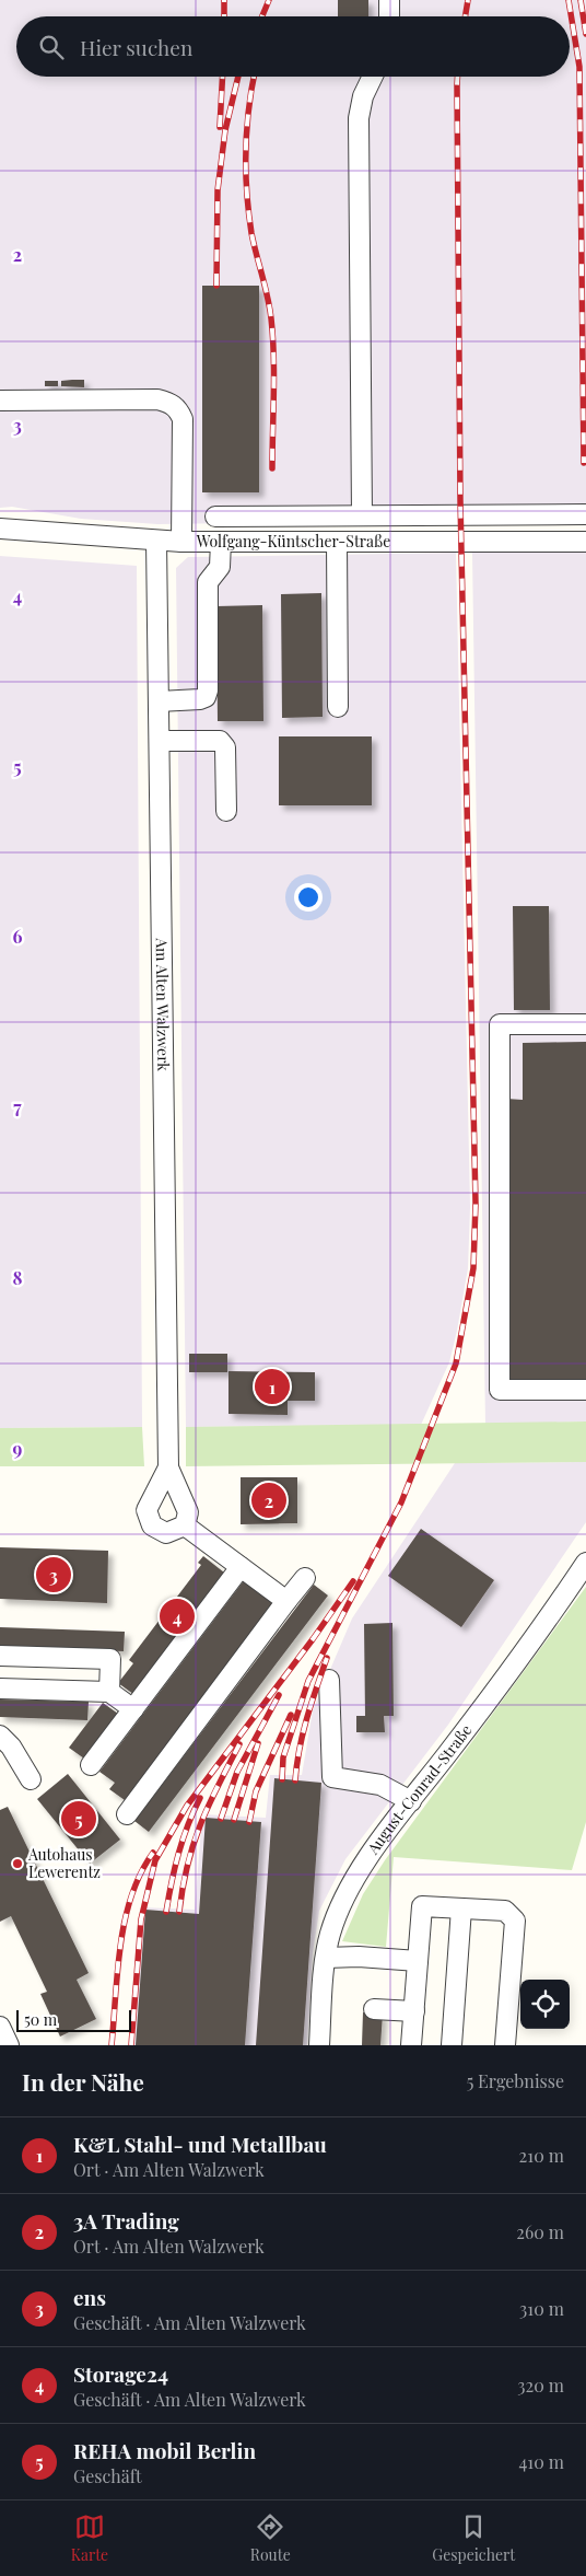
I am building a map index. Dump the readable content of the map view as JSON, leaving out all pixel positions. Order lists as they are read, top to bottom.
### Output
{
  "streets": {
    "street": ["Wolfgang-Küntscher-Straße", "Am Alten Walzwerk", "August-Conrad-Straße"]
  },
  "crossings": [
    ["Wolfgang-Küntscher-Straße", "Am Alten Walzwerk"]
  ],
  "places": ["Autohaus Lewerentz"],
  "scale_bar": "50 m",
  "page": {
    "search": "Hier suchen",
    "pins": [
      "1",
      "2",
      "3",
      "4",
      "5"
    ],
    "scale": "50 m",
    "heading": ["In der Nähe", "5 Ergebnisse"],
    "list": [
      {
        "mark": "1",
        "name": "K&L Stahl- und Metallbau",
        "note": "Ort · Am Alten Walzwerk",
        "value": "210 m"
      },
      {
        "mark": "2",
        "name": "3A Trading",
        "note": "Ort · Am Alten Walzwerk",
        "value": "260 m"
      },
      {
        "mark": "3",
        "name": "ens",
        "note": "Geschäft · Am Alten Walzwerk",
        "value": "310 m"
      },
      {
        "mark": "4",
        "name": "Storage24",
        "note": "Geschäft · Am Alten Walzwerk",
        "value": "320 m"
      },
      {
        "mark": "5",
        "name": "REHA mobil Berlin",
        "note": "Geschäft",
        "value": "410 m"
      }
    ],
    "nav": ["Karte", "Route", "Gespeichert"]
  },
  "grid": {
    "rows": [
      "2",
      "3",
      "4",
      "5",
      "6",
      "7",
      "8",
      "9"
    ]
  }
}
